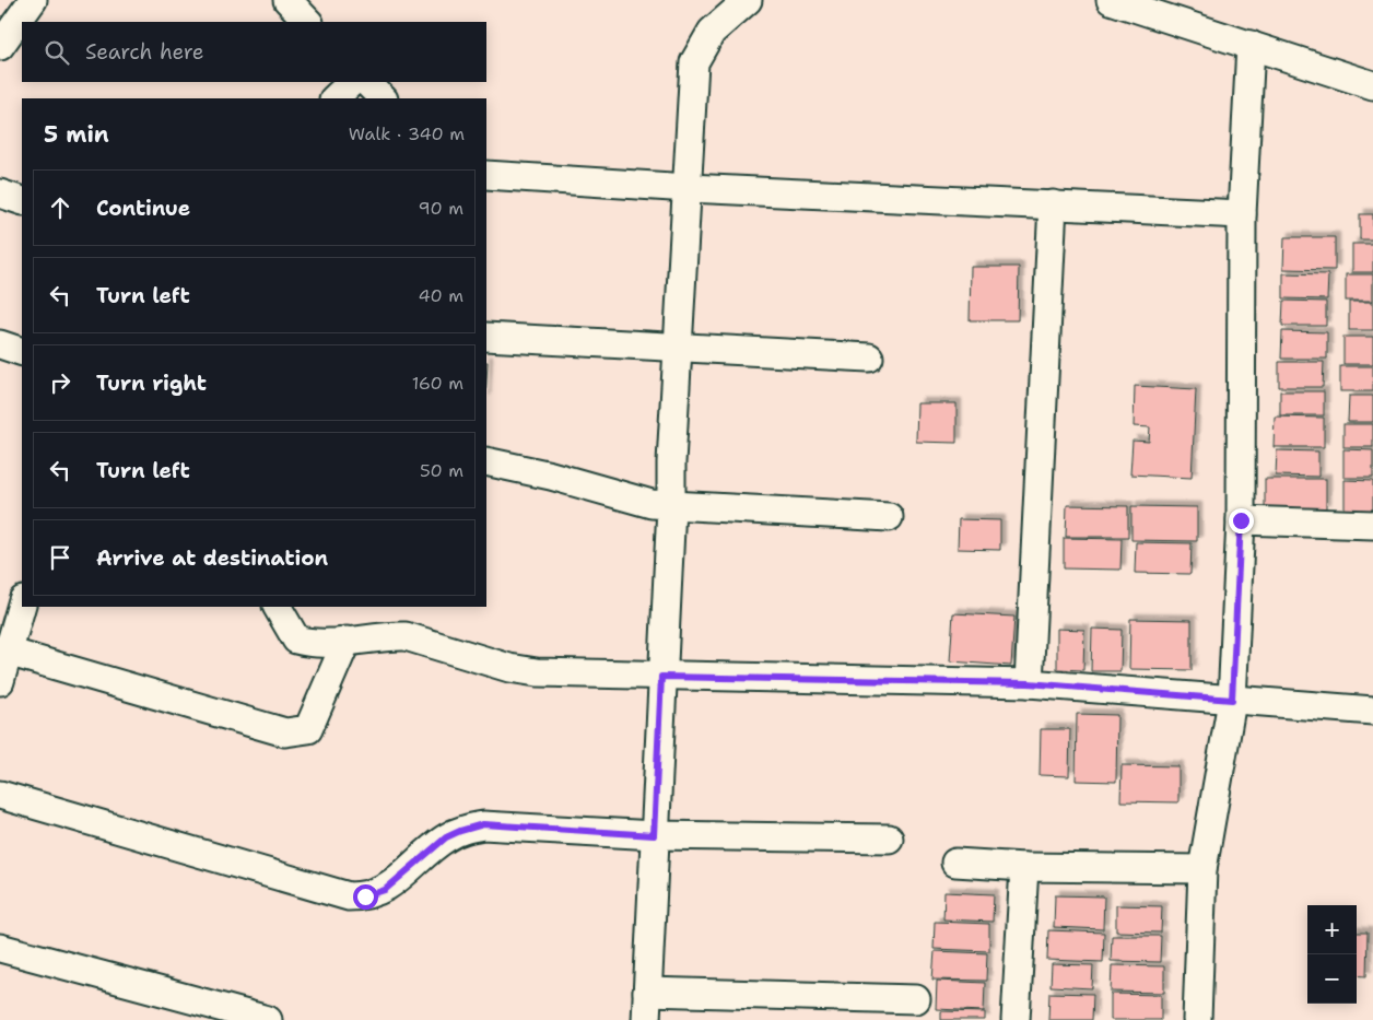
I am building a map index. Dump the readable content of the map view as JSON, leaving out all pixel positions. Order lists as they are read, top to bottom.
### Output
{
  "page": {
    "search": "Search here",
    "heading": ["5 min", "Walk · 340 m"],
    "list": [
      ["Continue", "90 m"],
      ["Turn left", "40 m"],
      ["Turn right", "160 m"],
      ["Turn left", "50 m"],
      "Arrive at destination"
    ],
    "map_buttons": ["+", "−"]
  }
}
